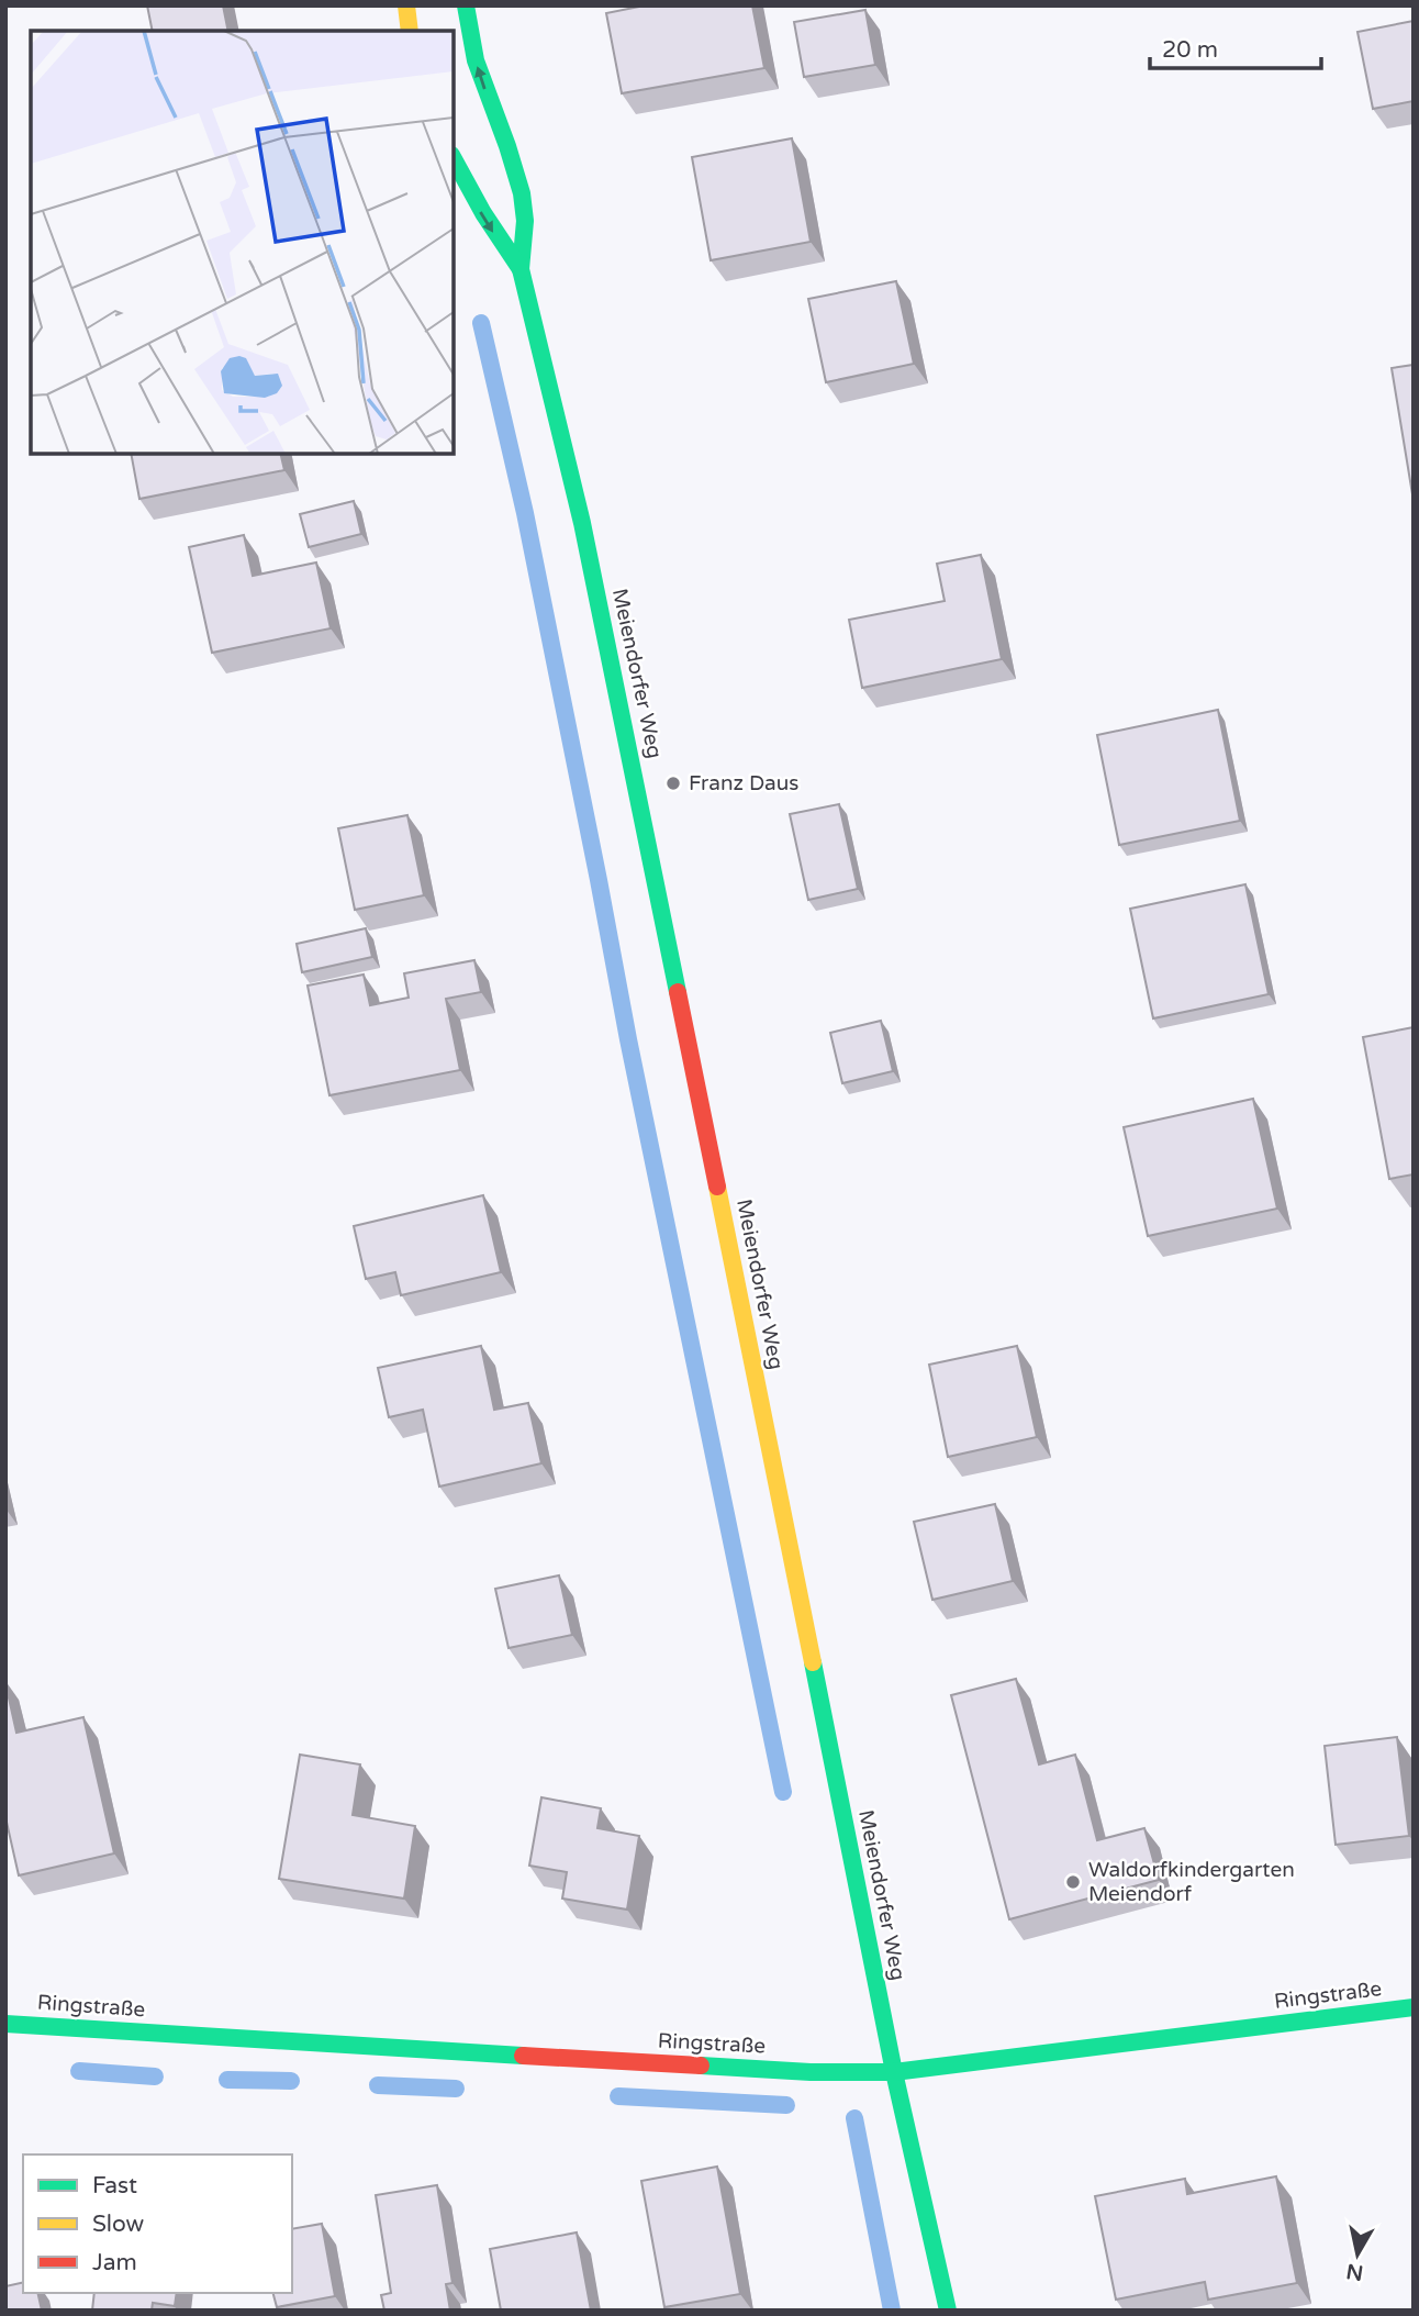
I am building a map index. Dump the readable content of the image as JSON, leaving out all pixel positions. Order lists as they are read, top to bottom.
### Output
{
  "streets": {
    "street": ["Meiendorfer Weg", "Ringstraße"]
  },
  "crossings": [
    ["Meiendorfer Weg", "Ringstraße"]
  ],
  "places": ["Franz Daus", "Waldorfkindergarten Meiendorf"],
  "legend": ["Fast", "Slow", "Jam"],
  "scale_bar": "20 m",
  "north": "bottom"
}
